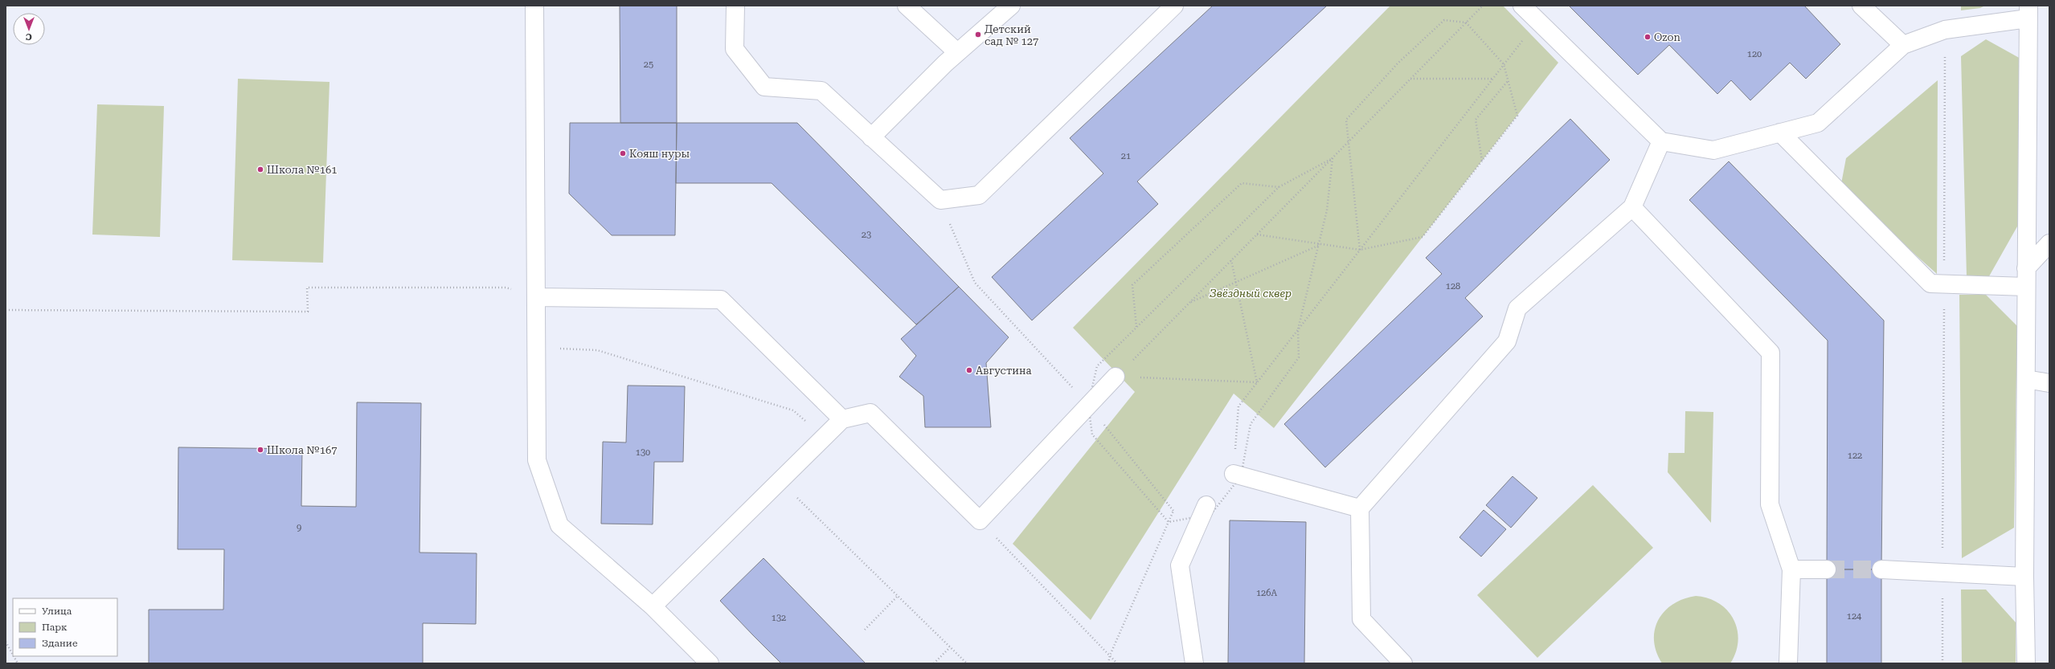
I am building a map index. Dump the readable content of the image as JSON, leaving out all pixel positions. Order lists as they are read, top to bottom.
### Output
{
  "parks": ["Звёздный сквер"],
  "places": [
    "Детский сад № 127",
    "Ozon",
    "Кояш нуры",
    "Школа №161",
    "Августина",
    "Школа №167"
  ],
  "house_numbers": [
    "120",
    "25",
    "21",
    "23",
    "128",
    "130",
    "122",
    "9",
    "126А",
    "124",
    "132"
  ],
  "legend": ["Улица", "Парк", "Здание"],
  "north": "bottom"
}
